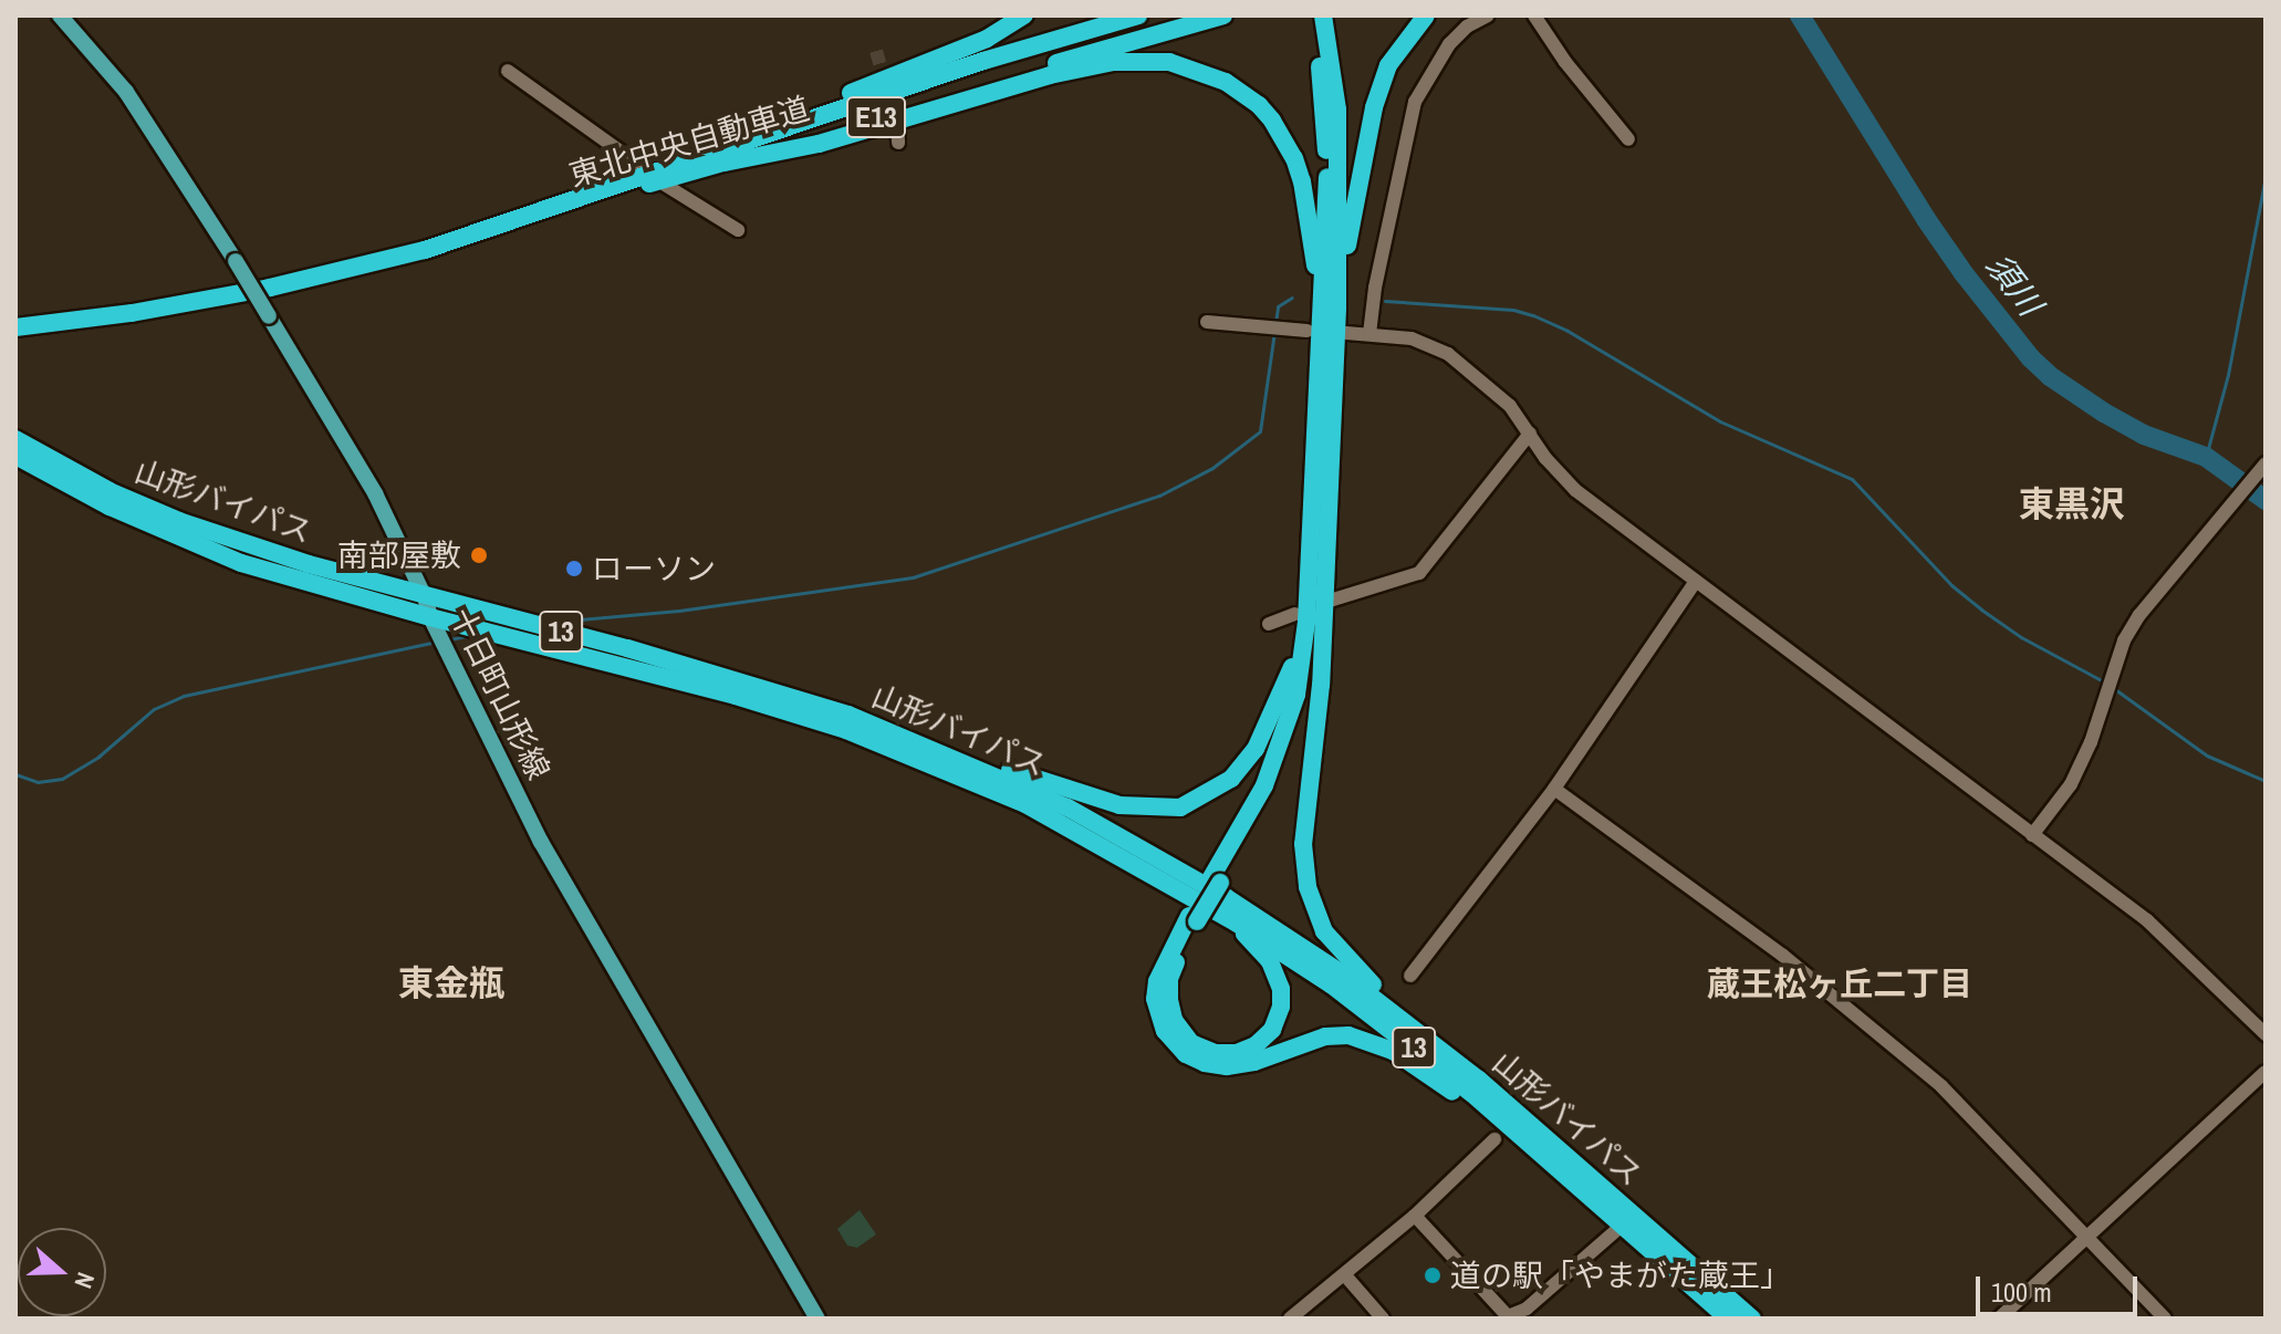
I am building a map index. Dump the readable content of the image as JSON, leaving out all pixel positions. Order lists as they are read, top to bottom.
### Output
{
  "streets": {
    "highway": [
      "E13",
      "東北中央自動車道",
      "山形バイパス",
      "13"
    ],
    "main road": ["十日町山形線"]
  },
  "crossings": [
    ["山形バイパス", "十日町山形線"]
  ],
  "districts": ["東黒沢", "東金瓶", "蔵王松ヶ丘二丁目"],
  "water": ["須川"],
  "places": ["南部屋敷", "ローソン", "道の駅「やまがた蔵王」"],
  "scale_bar": "100 m",
  "north": "right"
}
